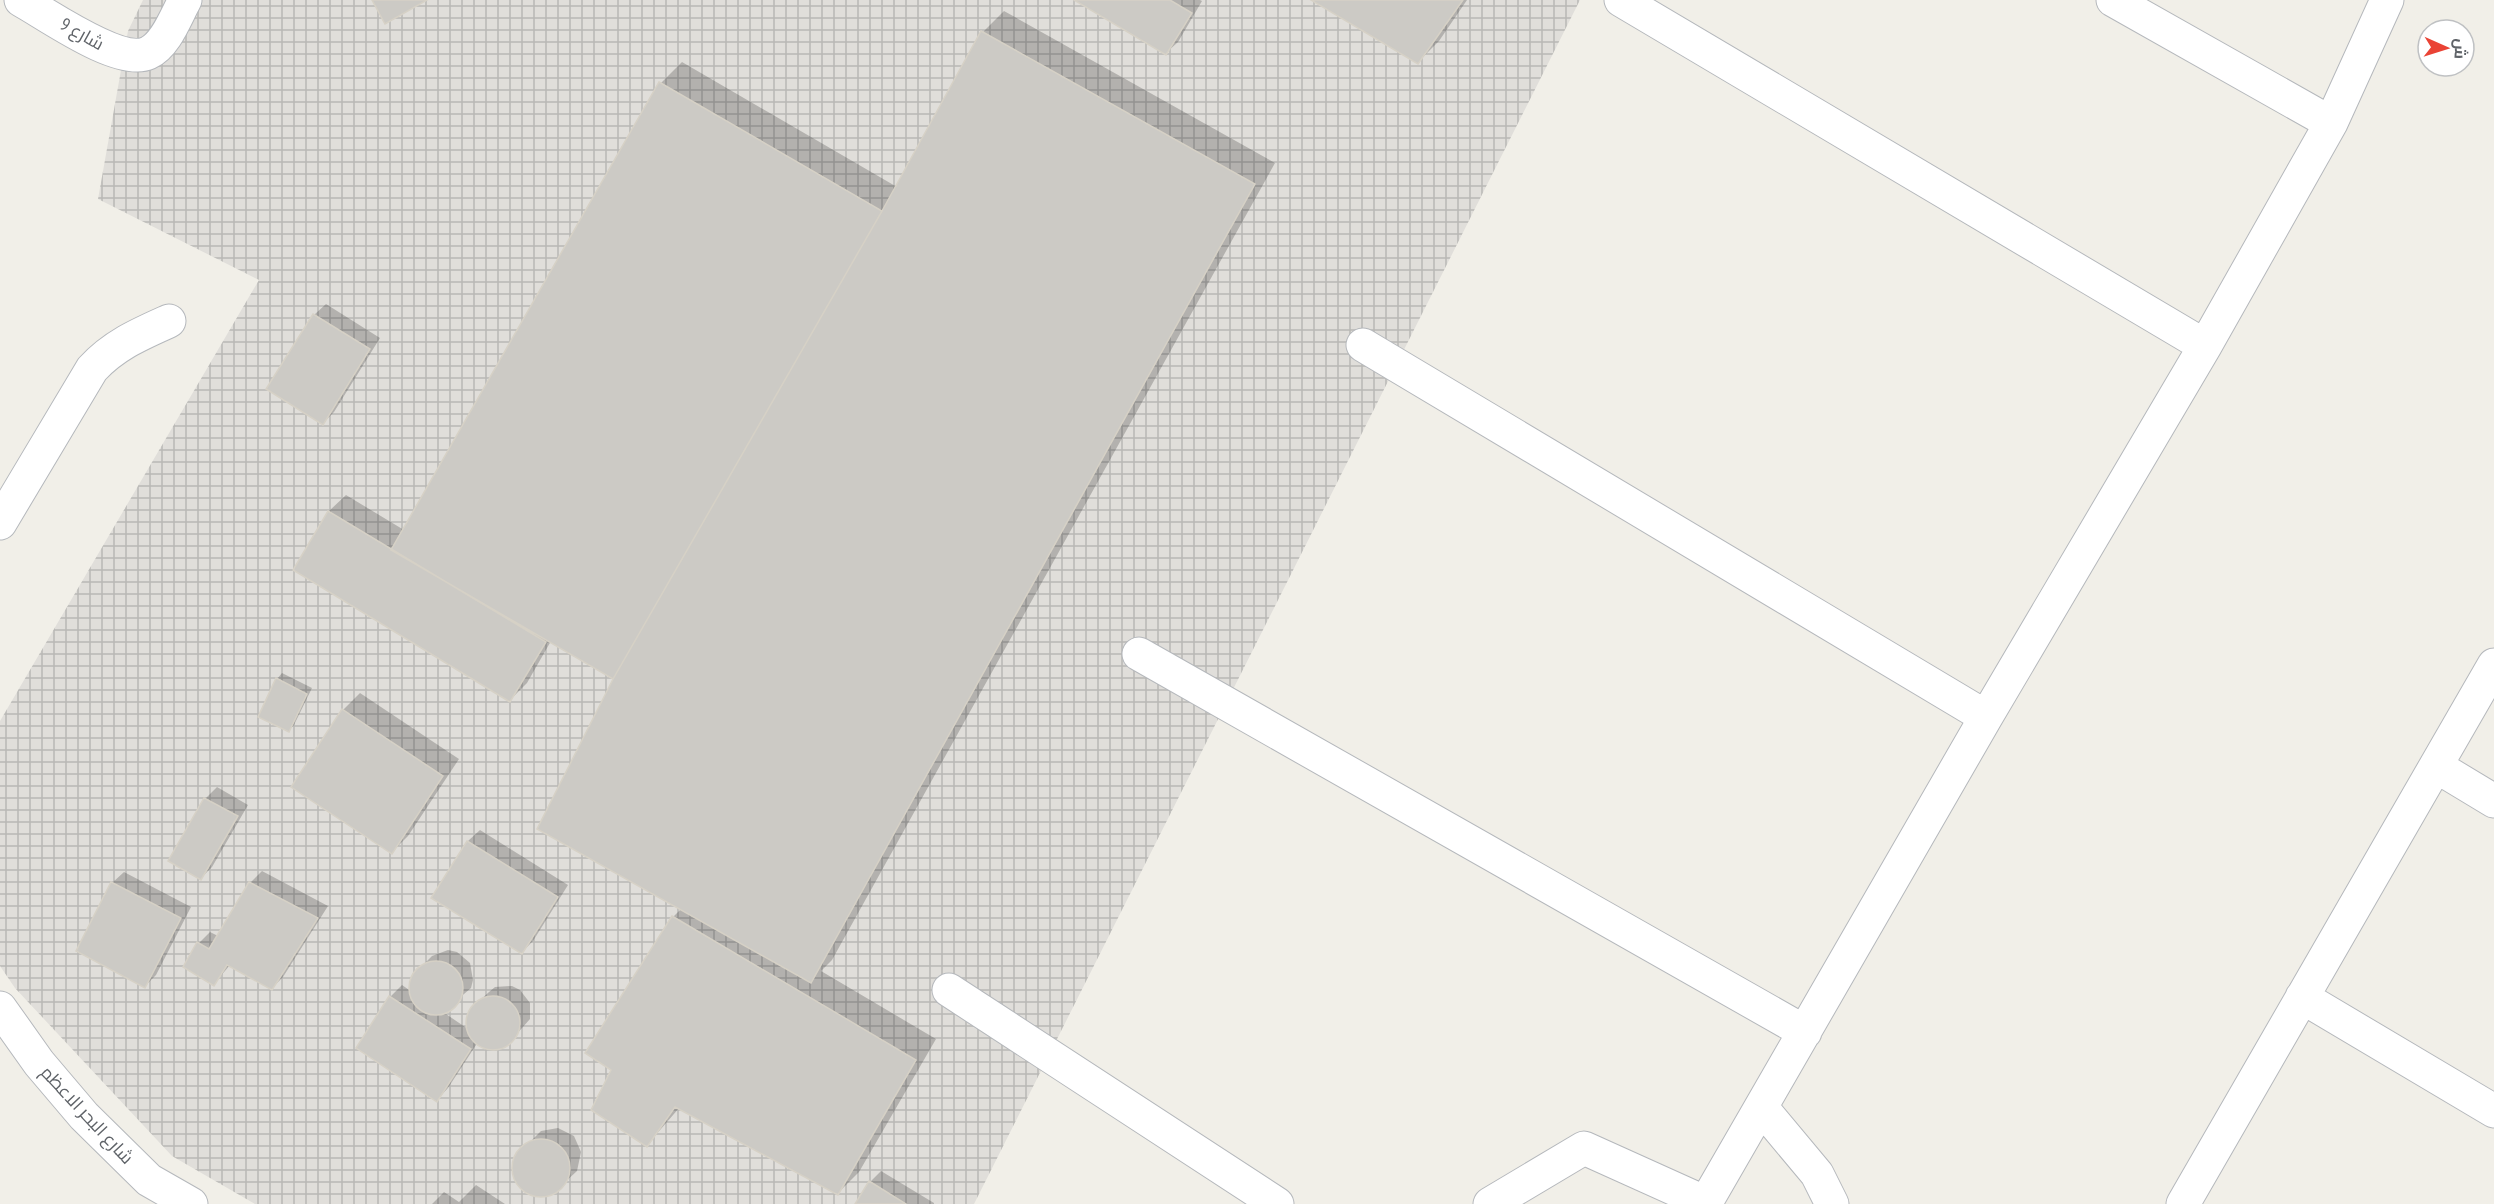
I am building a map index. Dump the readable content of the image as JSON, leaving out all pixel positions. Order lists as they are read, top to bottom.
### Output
{
  "streets": {
    "street": ["شارع 9", "شارع البحر الاعظم"]
  },
  "north": "right"
}
